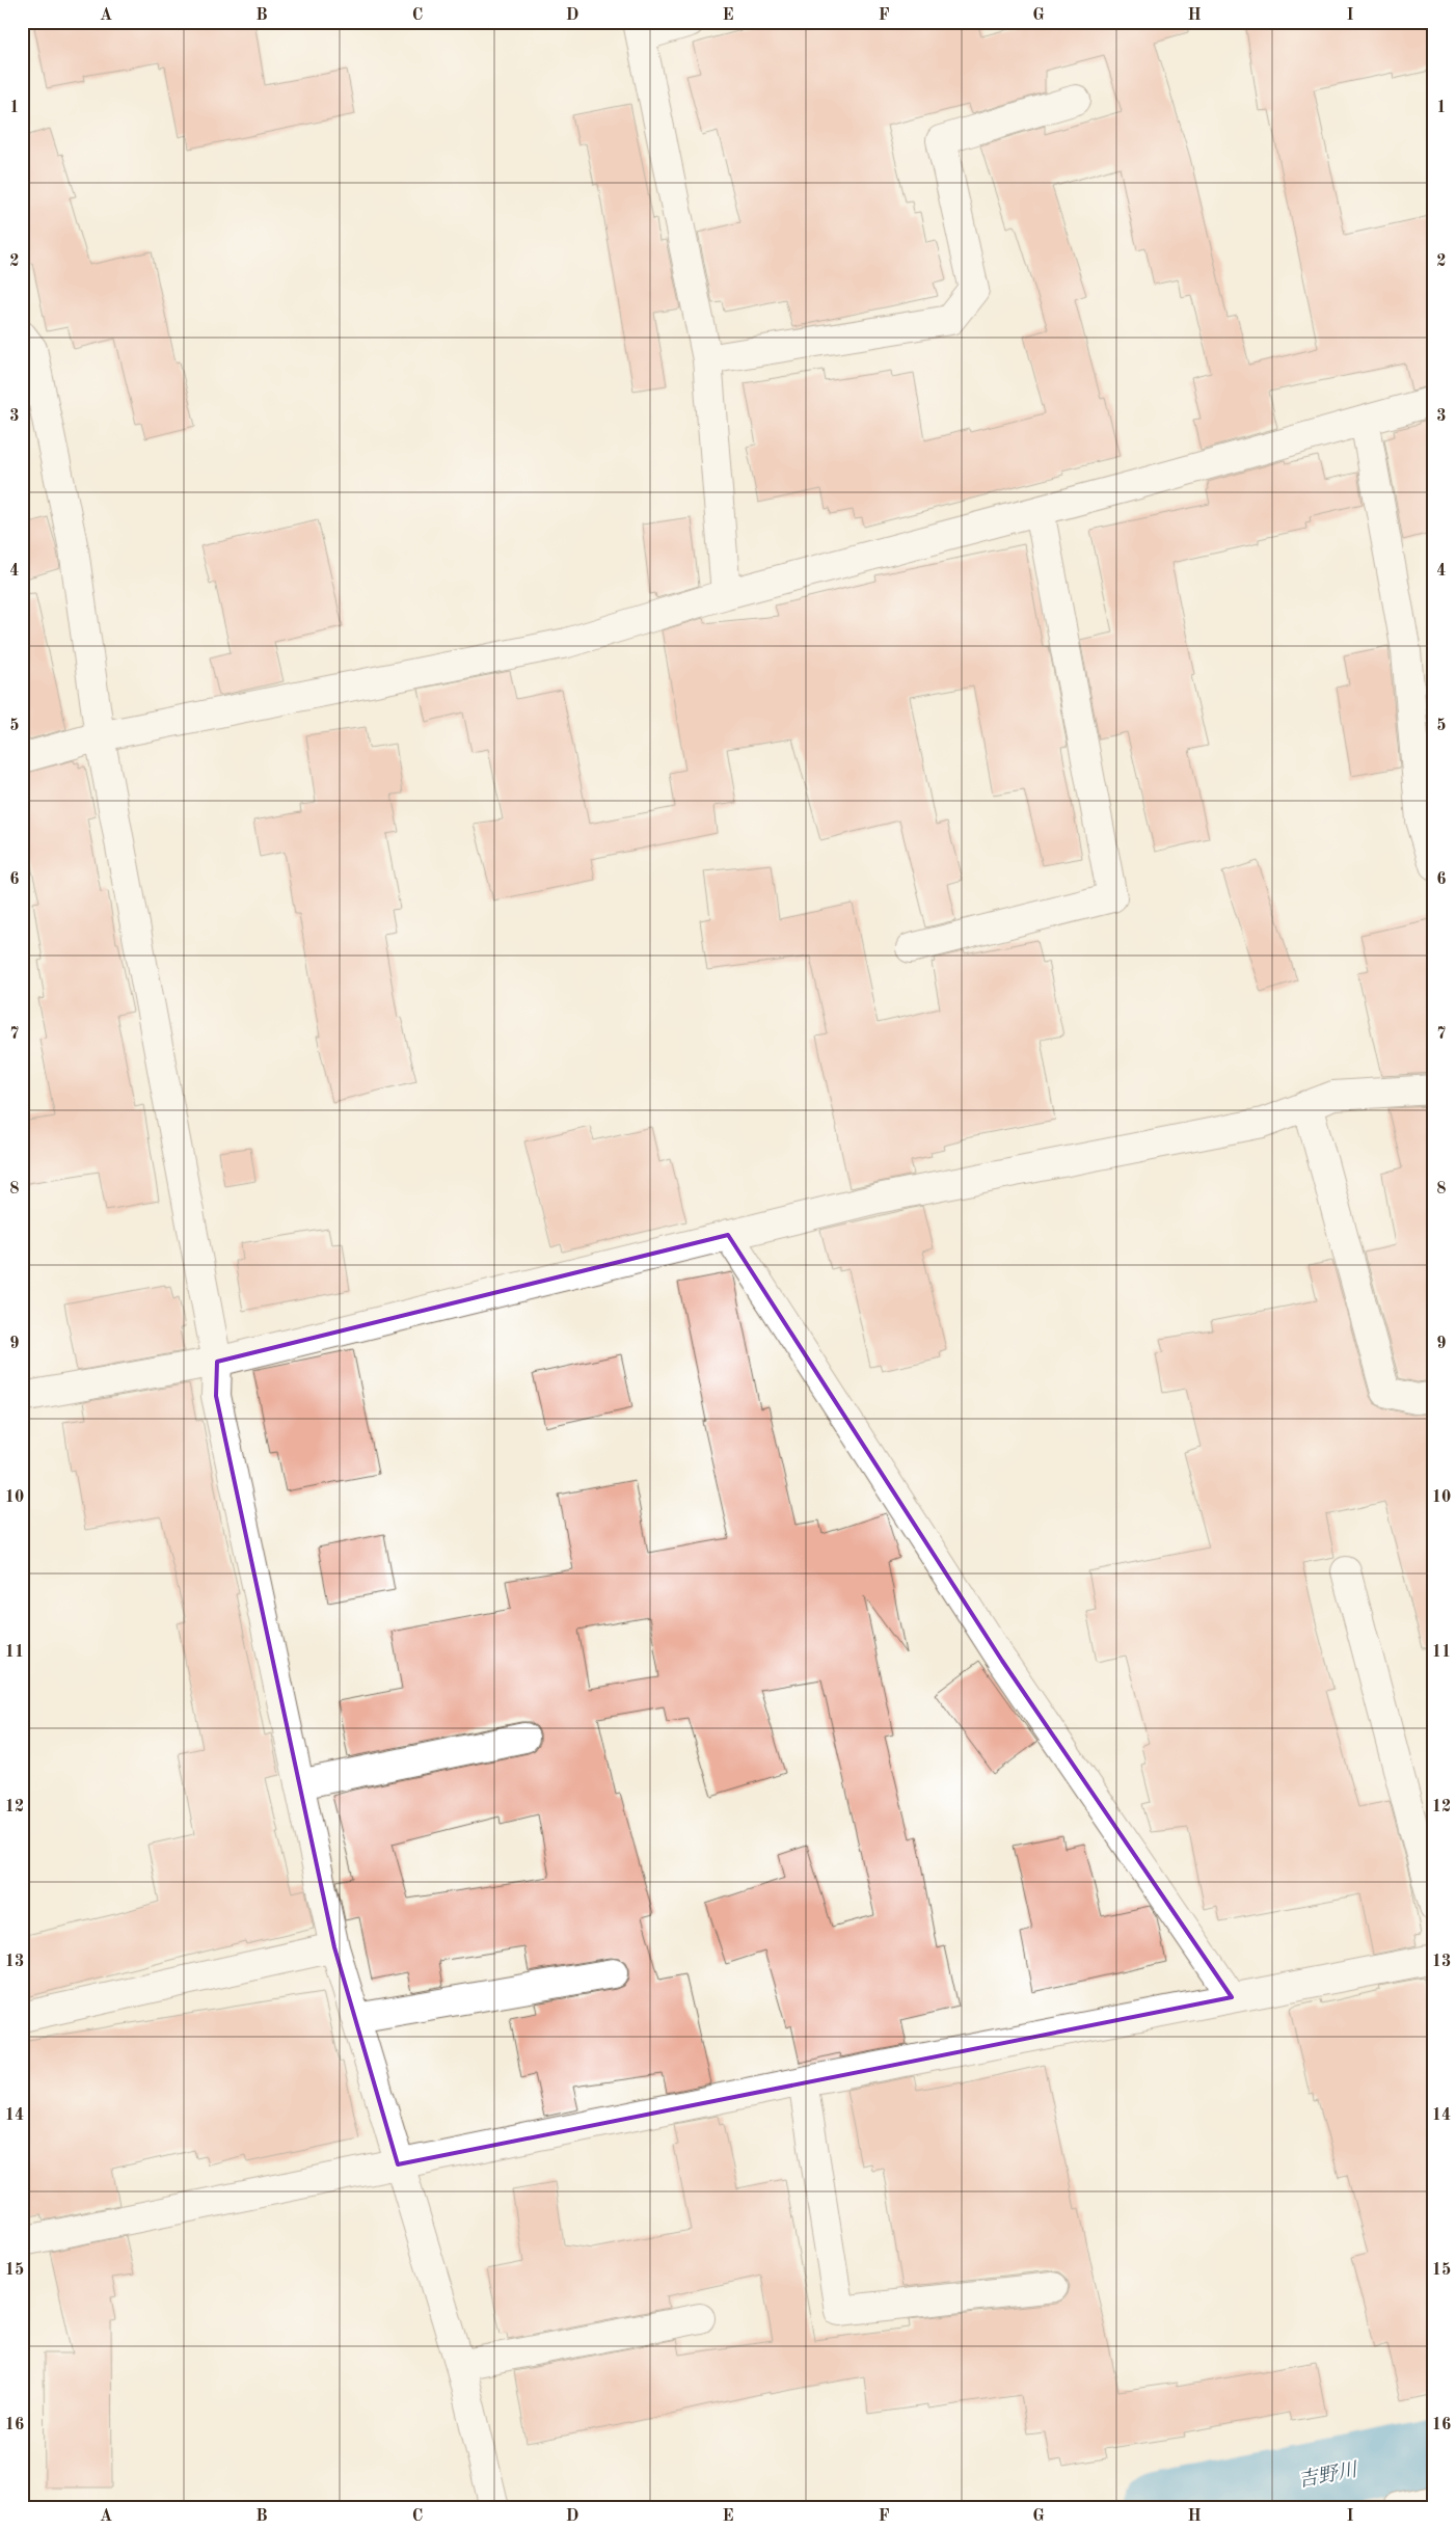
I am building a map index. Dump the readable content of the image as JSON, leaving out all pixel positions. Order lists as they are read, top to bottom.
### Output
{
  "water": ["吉野川"],
  "grid": {
    "columns": [
      "A",
      "B",
      "C",
      "D",
      "E",
      "F",
      "G",
      "H",
      "I"
    ],
    "rows": [
      "1",
      "2",
      "3",
      "4",
      "5",
      "6",
      "7",
      "8",
      "9",
      "10",
      "11",
      "12",
      "13",
      "14",
      "15",
      "16"
    ]
  }
}
